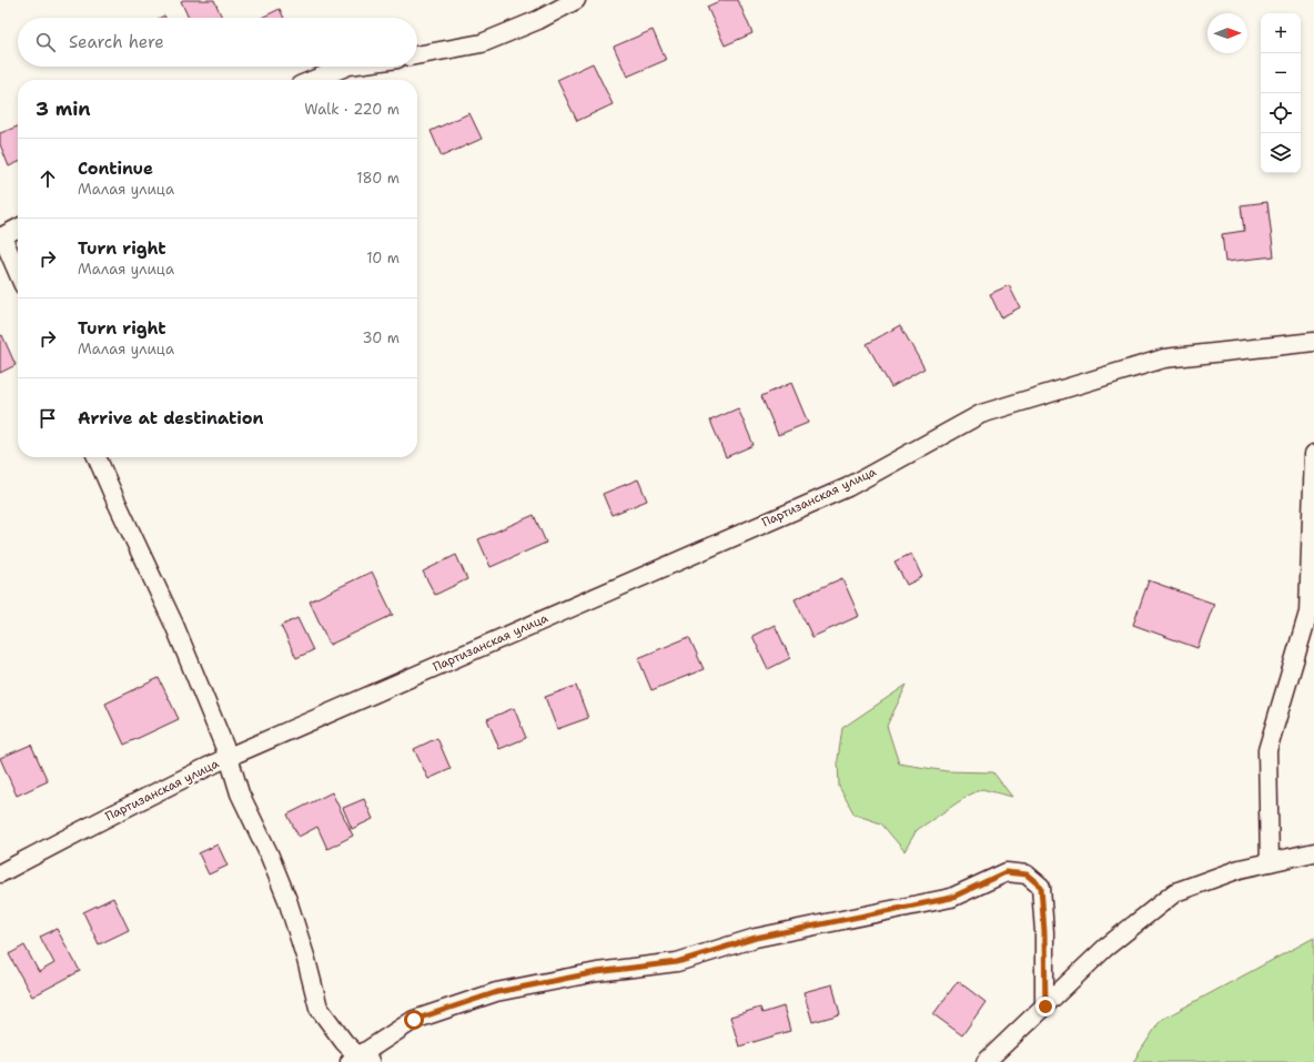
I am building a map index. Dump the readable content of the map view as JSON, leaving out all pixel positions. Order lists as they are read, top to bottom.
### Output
{
  "streets": {
    "street": ["Партизанская улица"]
  },
  "north": "right",
  "page": {
    "map_buttons": ["+", "−"],
    "search": "Search here",
    "heading": ["3 min", "Walk · 220 m"],
    "list": [
      ["Continue", "Малая улица", "180 m"],
      ["Turn right", "Малая улица", "10 m"],
      ["Turn right", "Малая улица", "30 m"],
      "Arrive at destination"
    ]
  }
}
